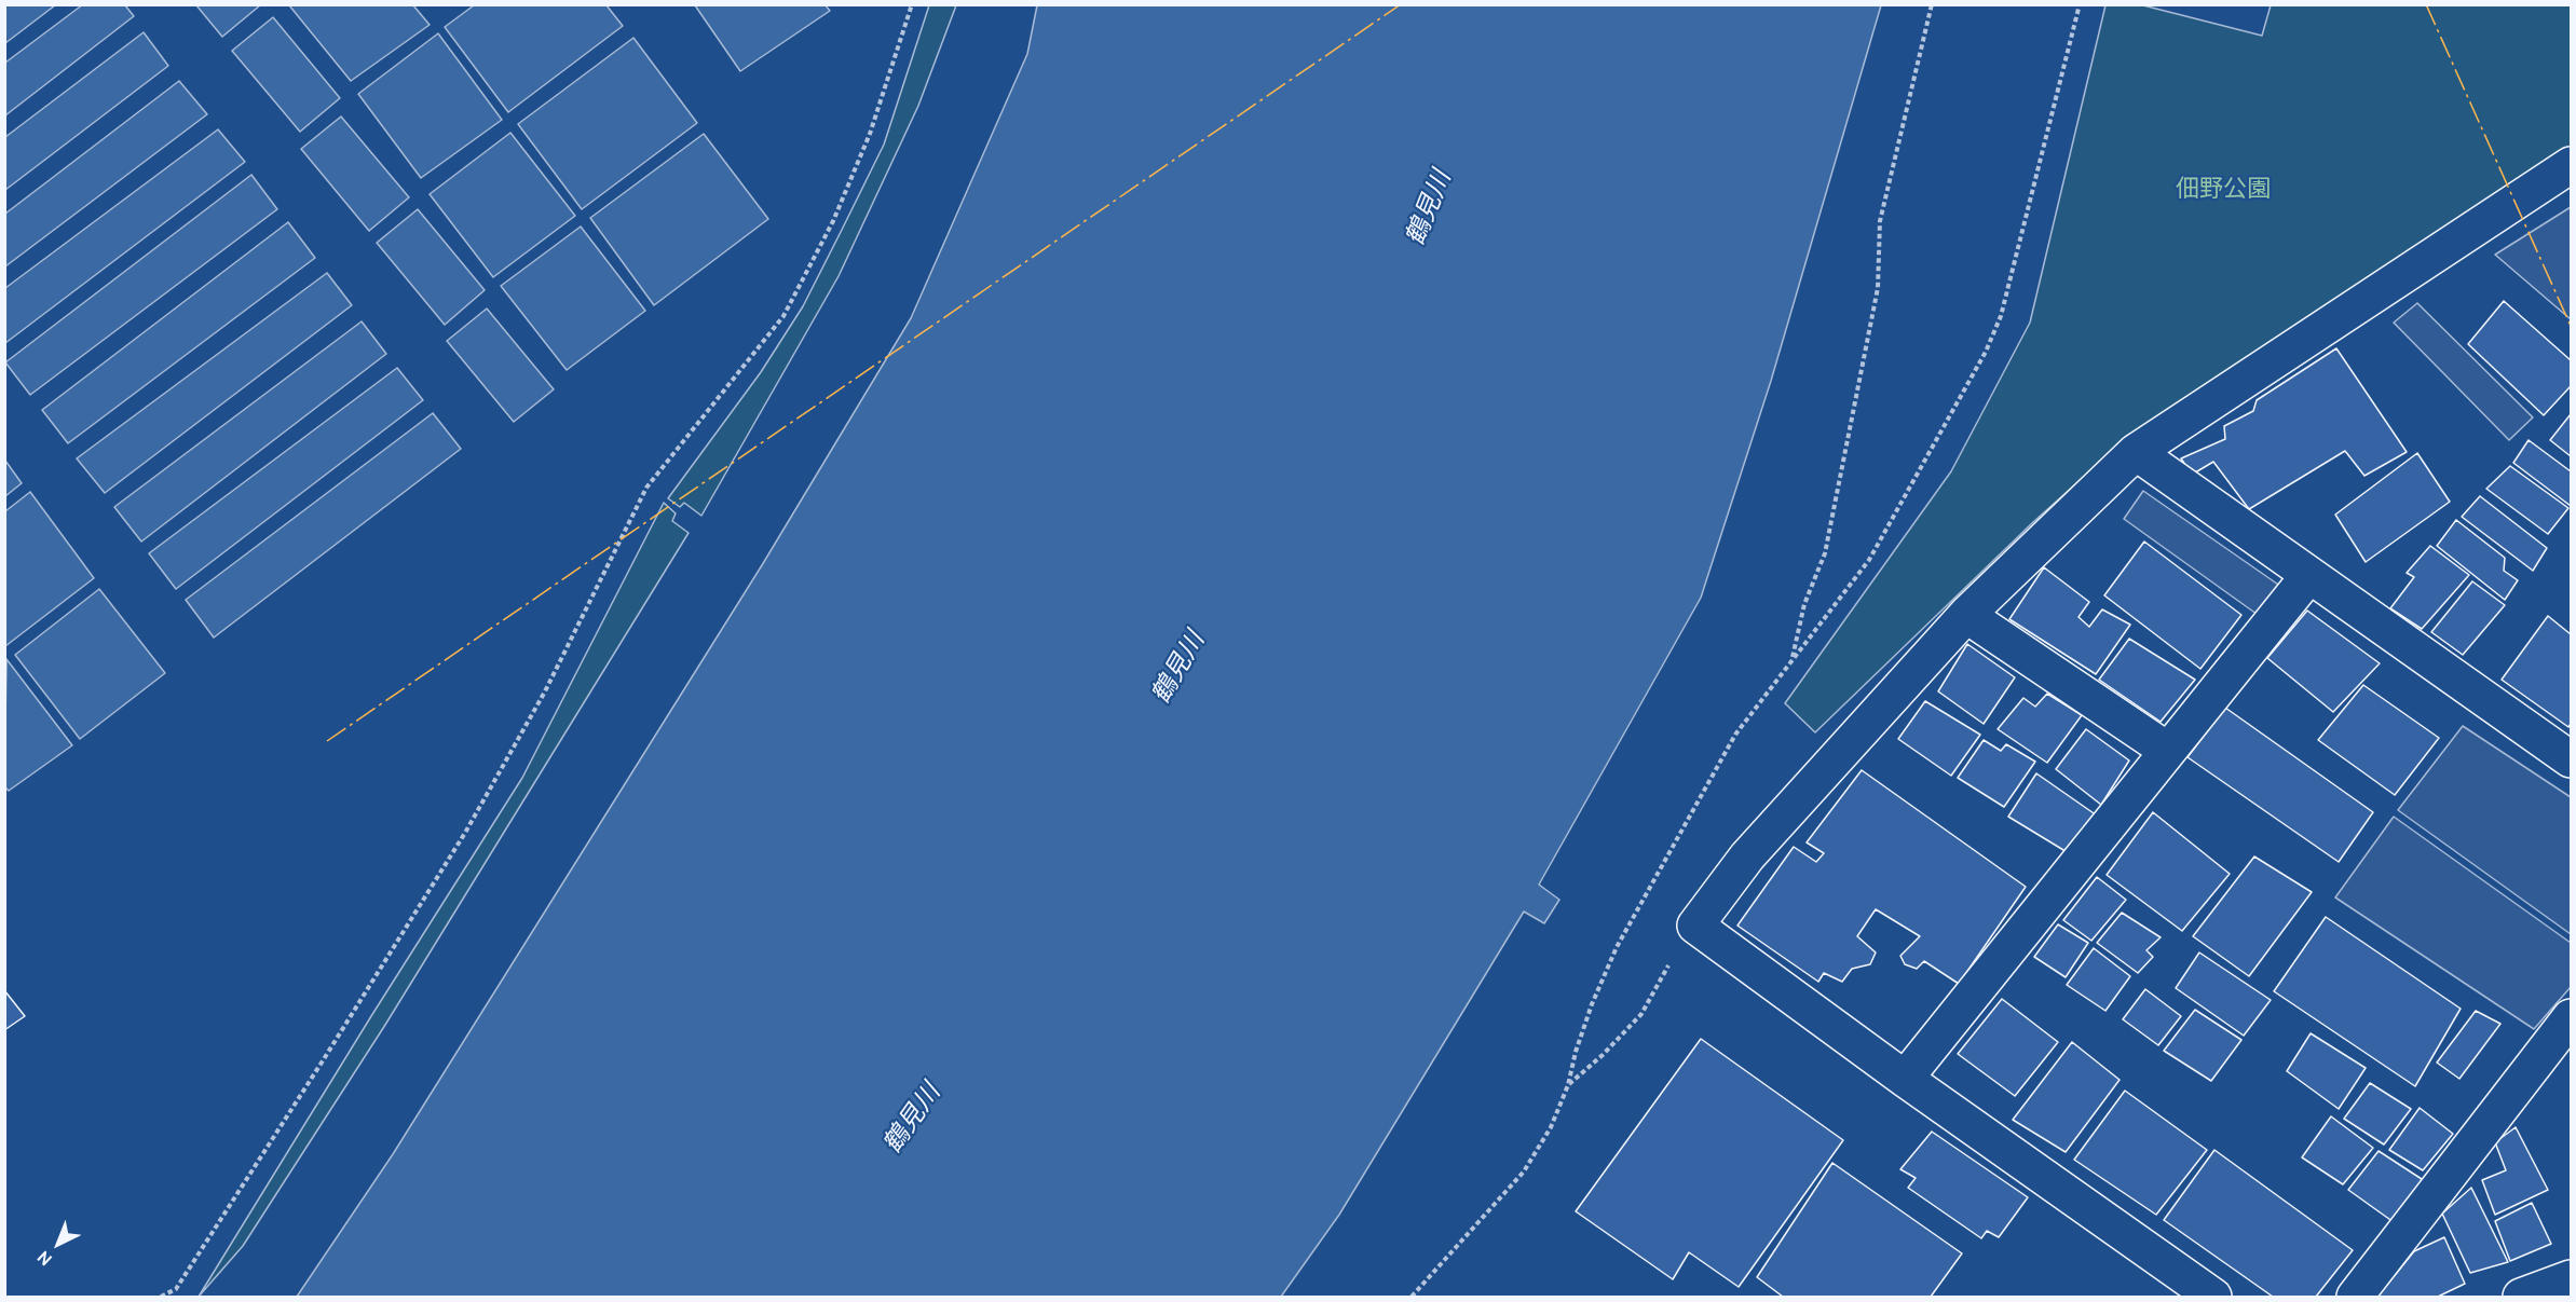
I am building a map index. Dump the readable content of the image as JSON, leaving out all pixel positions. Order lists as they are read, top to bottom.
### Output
{
  "water": ["鶴見川"],
  "parks": ["佃野公園"],
  "north": "bottom left"
}
